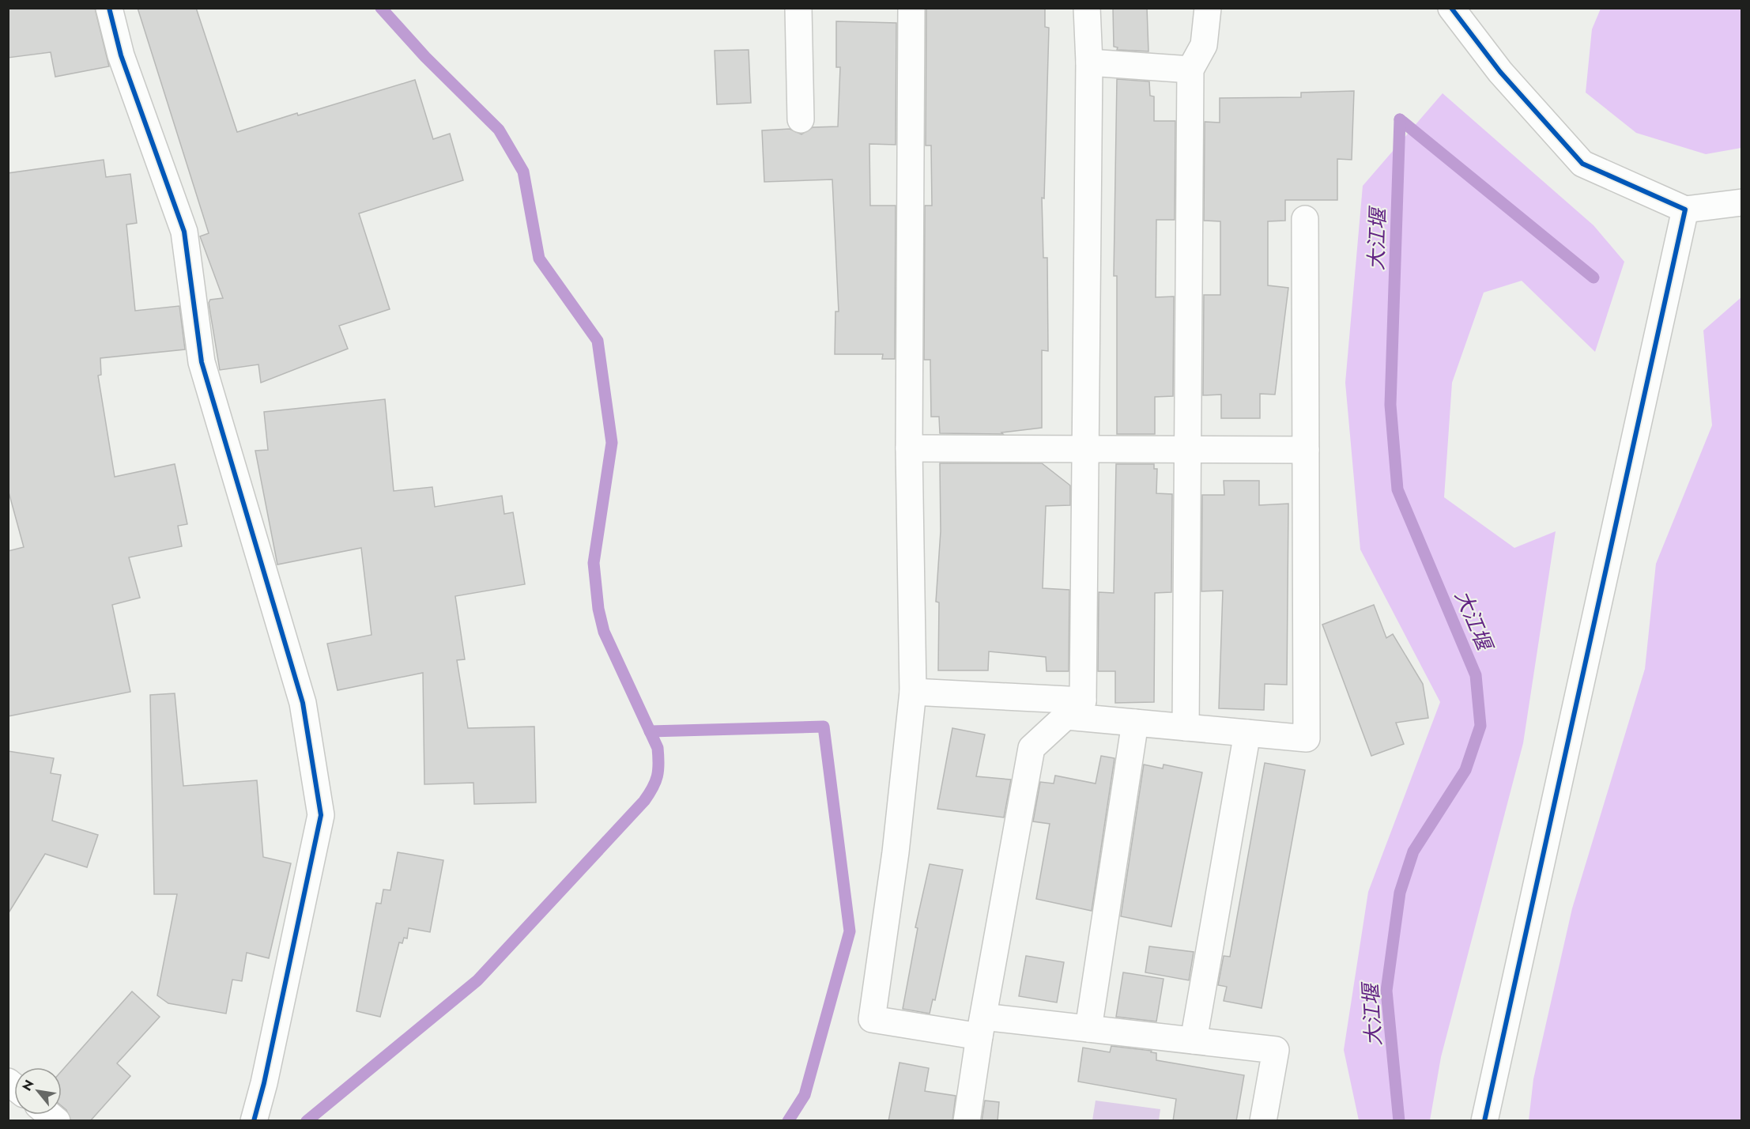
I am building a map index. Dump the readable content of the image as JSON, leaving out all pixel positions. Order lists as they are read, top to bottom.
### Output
{
  "water": ["大江堰"],
  "north": "top left"
}
